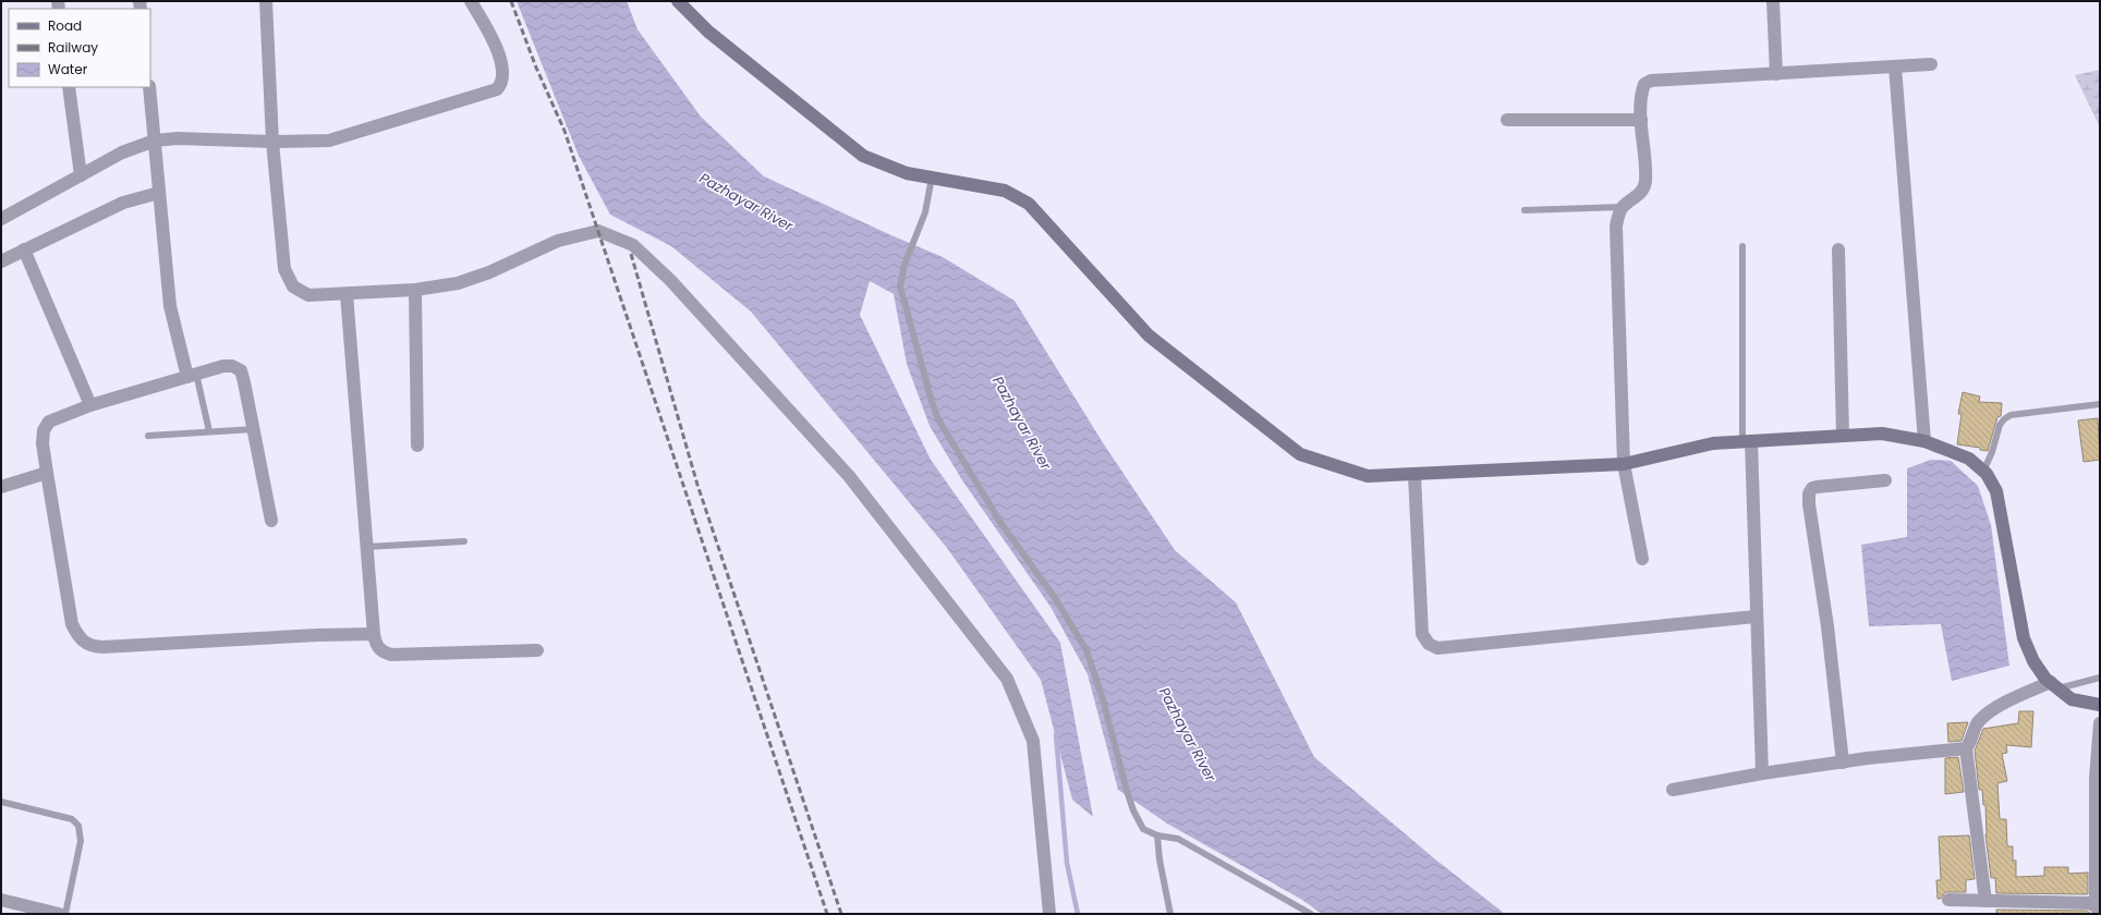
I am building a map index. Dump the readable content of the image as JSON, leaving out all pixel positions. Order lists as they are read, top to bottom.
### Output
{
  "water": ["Pazhayar River"],
  "legend": ["Road", "Railway", "Water"]
}
